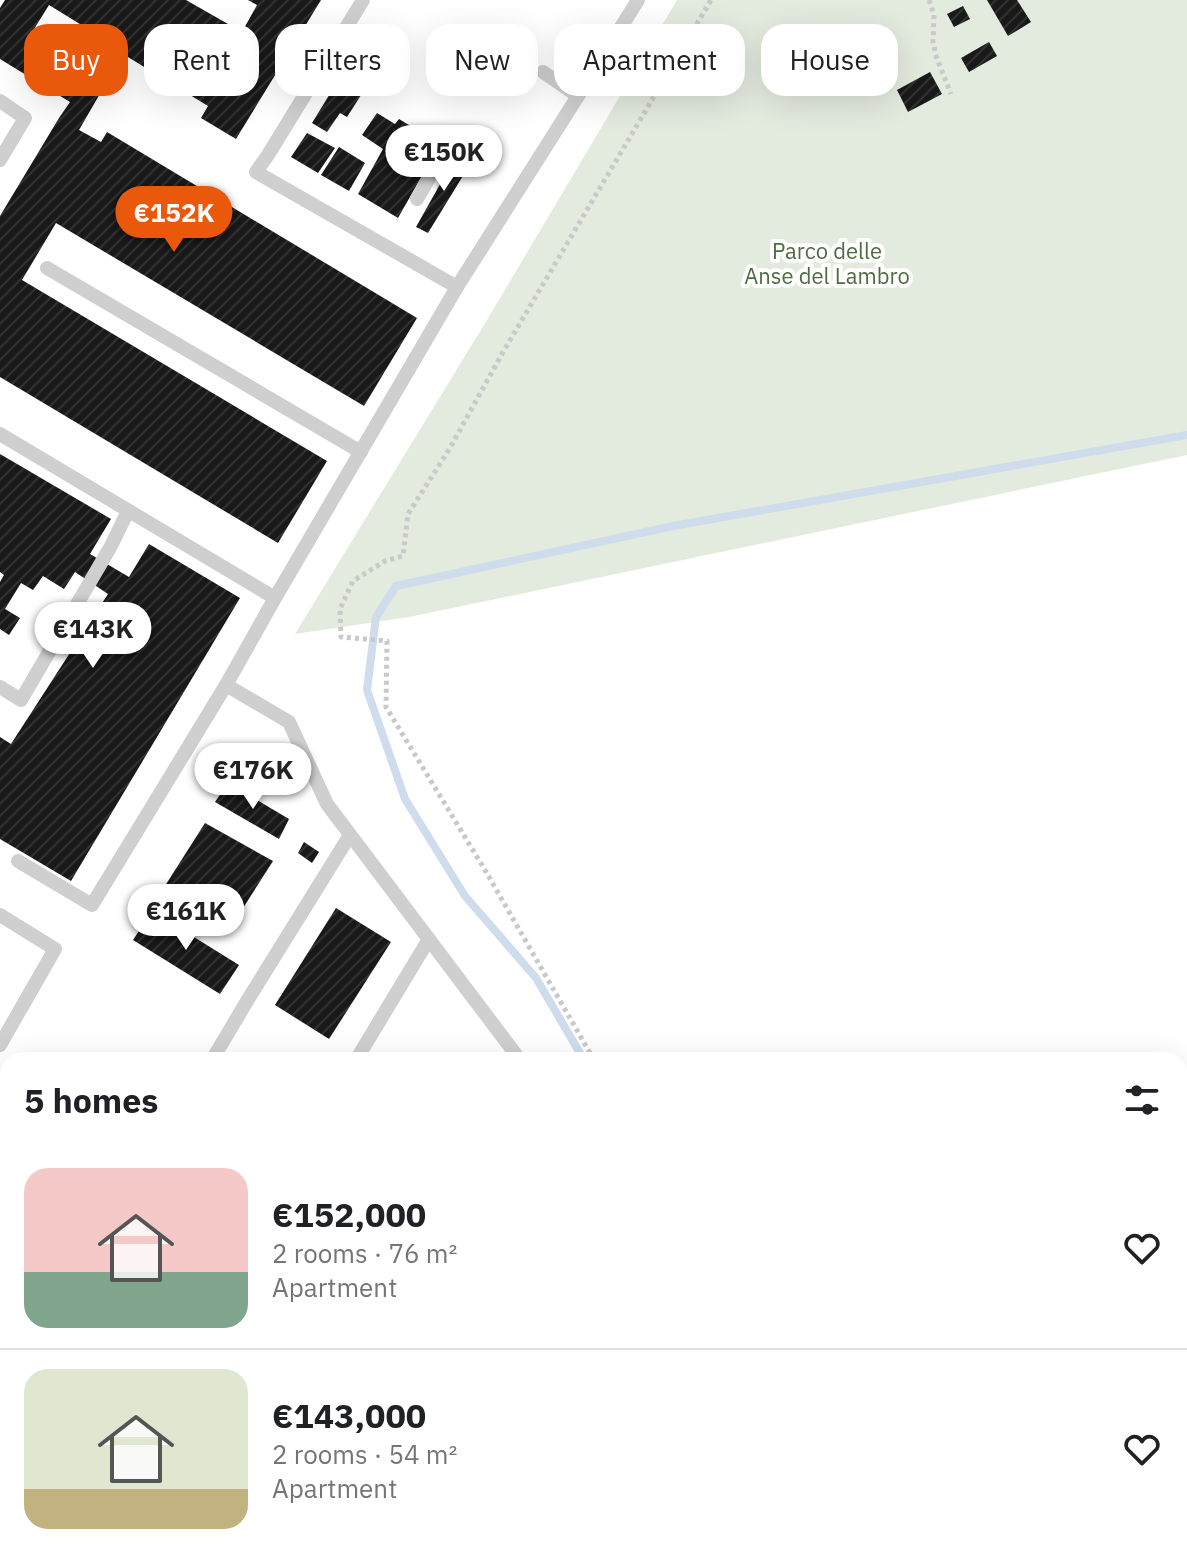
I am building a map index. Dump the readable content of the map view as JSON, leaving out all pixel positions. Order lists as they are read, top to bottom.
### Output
{
  "parks": ["Parco delle Anse del Lambro"],
  "page": {
    "chip": [
      "Buy",
      "Rent",
      "Filters",
      "New",
      "Apartment",
      "House"
    ],
    "price": [
      "€150K",
      "€152K",
      "€143K",
      "€176K",
      "€161K"
    ],
    "heading": "5 homes",
    "list": [
      {
        "name": "€152,000",
        "note": "2 rooms · 76 m² · Apartment"
      },
      {
        "name": "€143,000",
        "note": "2 rooms · 54 m² · Apartment"
      }
    ]
  }
}
